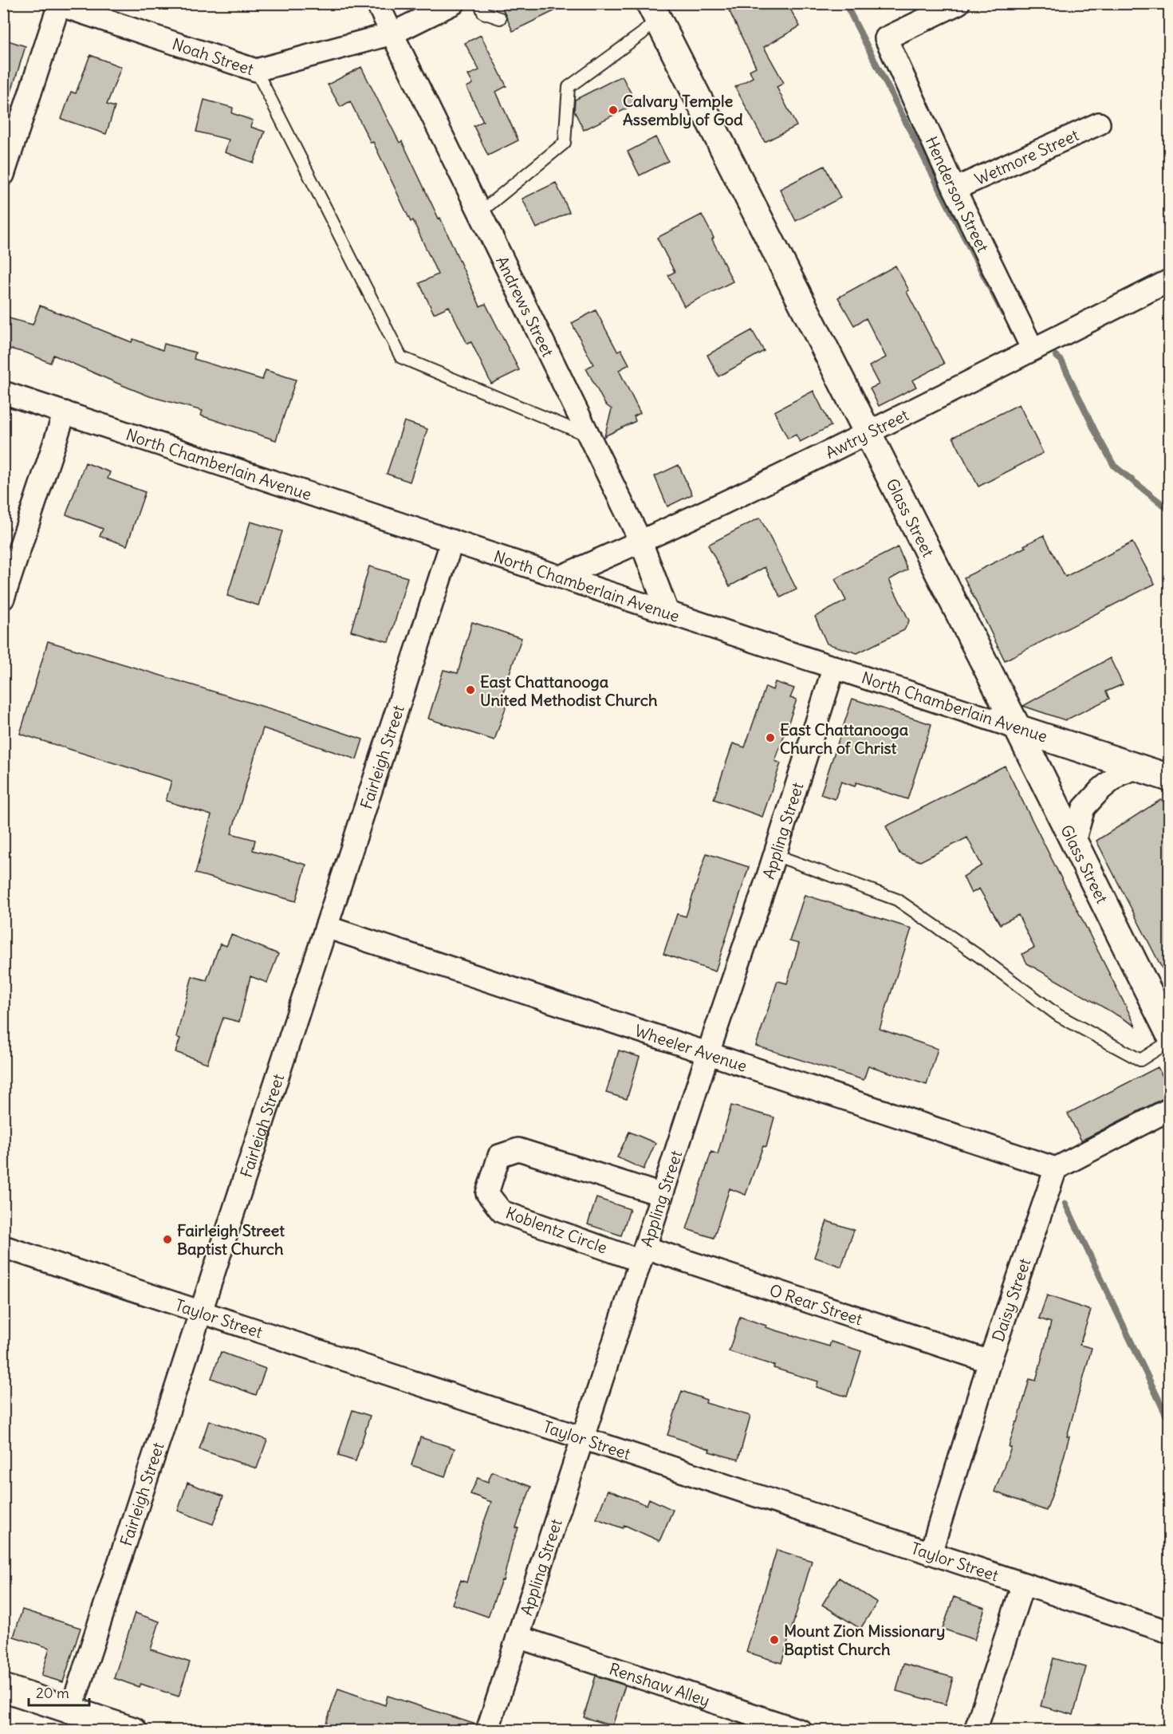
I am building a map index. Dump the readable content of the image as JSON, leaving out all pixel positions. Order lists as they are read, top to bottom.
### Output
{
  "streets": {
    "main road": ["North Chamberlain Avenue", "Glass Street"],
    "street": [
      "Noah Street",
      "Wetmore Street",
      "Henderson Street",
      "Andrews Street",
      "Awtry Street",
      "Fairleigh Street",
      "Appling Street",
      "Wheeler Avenue",
      "Koblentz Circle",
      "Daisy Street",
      "O Rear Street",
      "Taylor Street",
      "Renshaw Alley"
    ]
  },
  "crossings": [
    ["Noah Street", "Andrews Street"],
    ["Wetmore Street", "Henderson Street"],
    ["Henderson Street", "Awtry Street"],
    ["Andrews Street", "Awtry Street"],
    ["Andrews Street", "North Chamberlain Avenue"],
    ["Awtry Street", "North Chamberlain Avenue"],
    ["Awtry Street", "Glass Street"],
    ["North Chamberlain Avenue", "Glass Street"],
    ["North Chamberlain Avenue", "Fairleigh Street"],
    ["North Chamberlain Avenue", "Appling Street"],
    ["Fairleigh Street", "Wheeler Avenue"],
    ["Fairleigh Street", "Taylor Street"],
    ["Appling Street", "Wheeler Avenue"],
    ["Appling Street", "Koblentz Circle"],
    ["Appling Street", "O Rear Street"],
    ["Appling Street", "Taylor Street"],
    ["Appling Street", "Renshaw Alley"],
    ["Wheeler Avenue", "Daisy Street"],
    ["Koblentz Circle", "O Rear Street"],
    ["Daisy Street", "O Rear Street"],
    ["Daisy Street", "Taylor Street"]
  ],
  "places": [
    "Calvary Temple Assembly of God",
    "East Chattanooga United Methodist Church",
    "East Chattanooga Church of Christ",
    "Fairleigh Street Baptist Church",
    "Mount Zion Missionary Baptist Church"
  ],
  "scale_bar": "20 m"
}
